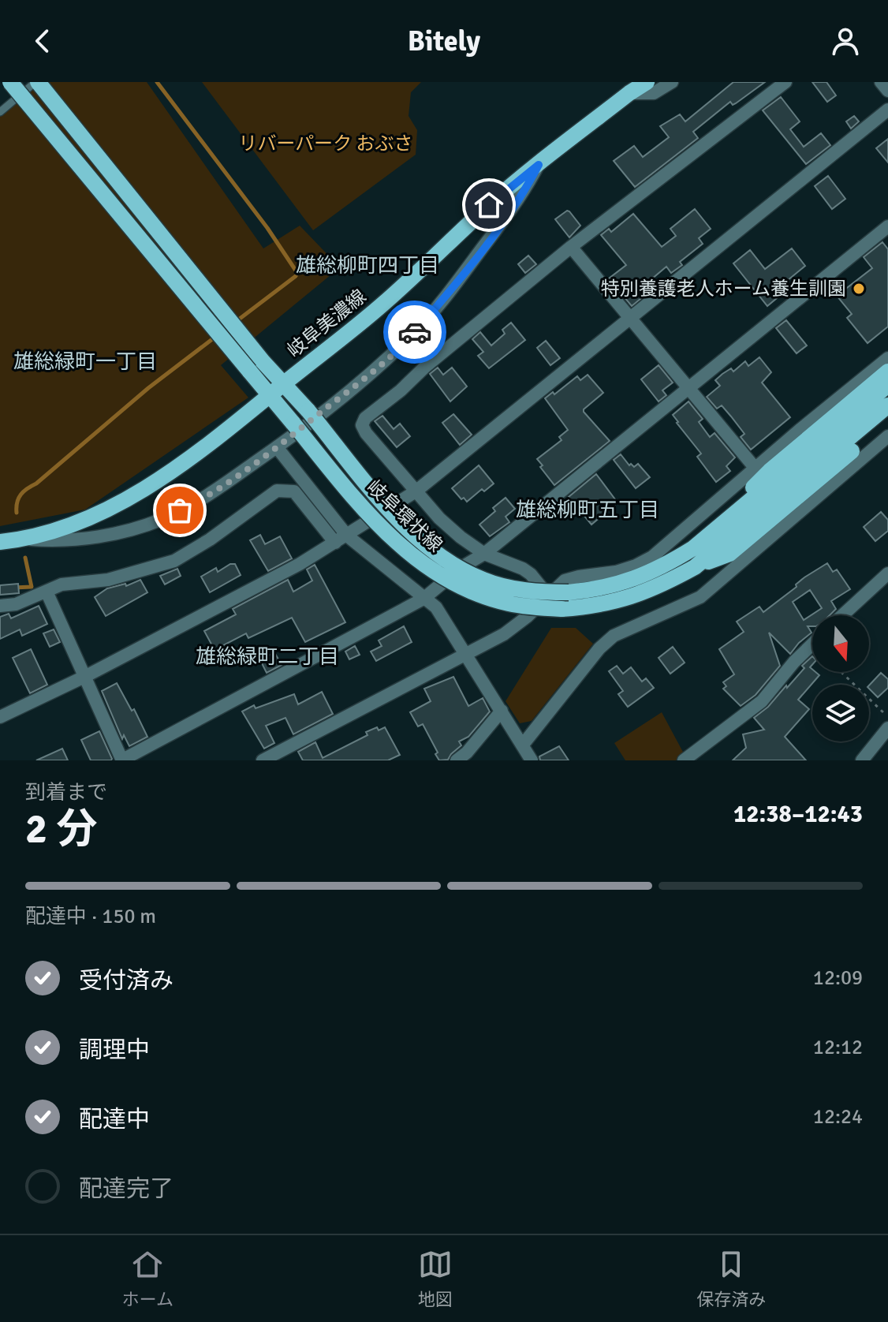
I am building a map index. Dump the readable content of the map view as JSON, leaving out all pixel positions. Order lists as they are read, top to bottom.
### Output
{
  "streets": {
    "main road": ["岐阜美濃線", "岐阜環状線"]
  },
  "crossings": [
    ["岐阜美濃線", "岐阜環状線"]
  ],
  "districts": [
    "雄総柳町四丁目",
    "雄総緑町一丁目",
    "雄総柳町五丁目",
    "雄総緑町二丁目"
  ],
  "parks": ["リバーパーク おぶさ"],
  "places": ["特別養護老人ホーム養生訓園"],
  "north": "bottom",
  "page": {
    "header": "Bitely",
    "heading": ["2 分", "到着まで", "12:38–12:43"],
    "bar": "配達中 · 150 m",
    "list": [
      ["受付済み", "12:09"],
      ["調理中", "12:12"],
      ["配達中", "12:24"],
      "配達完了"
    ],
    "tabs": ["ホーム", "地図", "保存済み"]
  }
}
